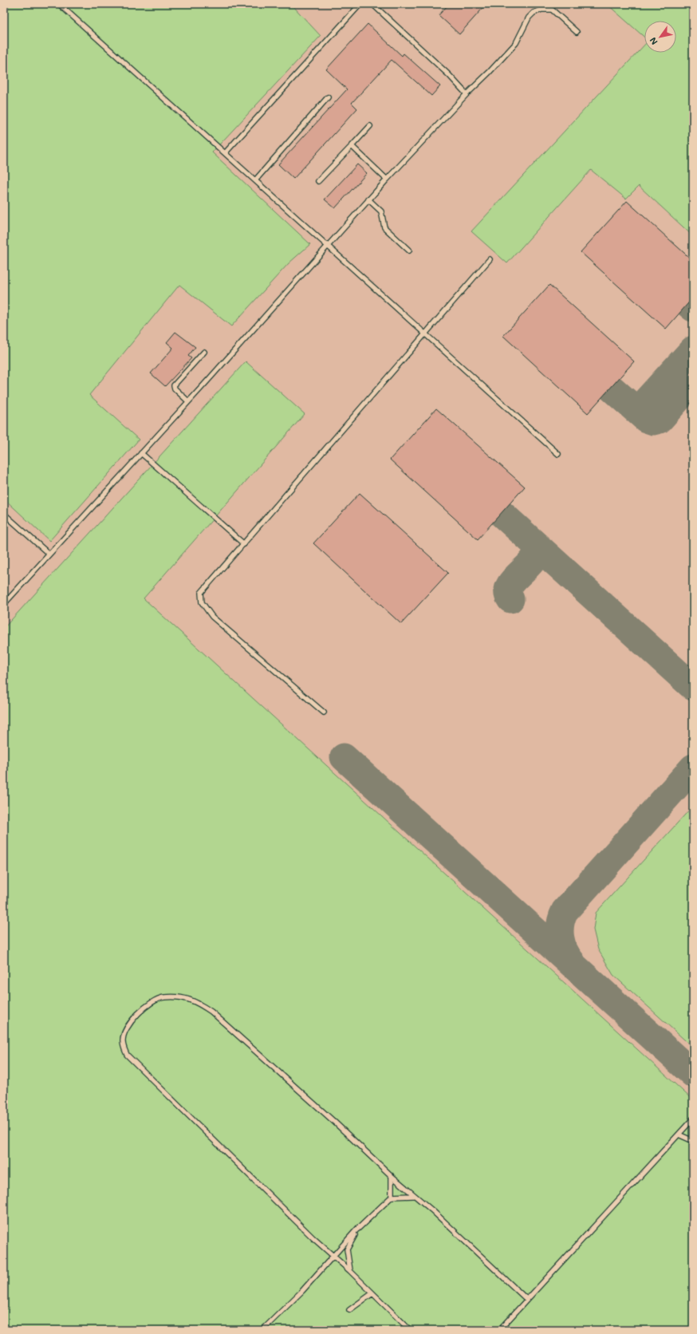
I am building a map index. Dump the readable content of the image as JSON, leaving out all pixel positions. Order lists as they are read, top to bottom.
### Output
{
  "north": "bottom left"
}
